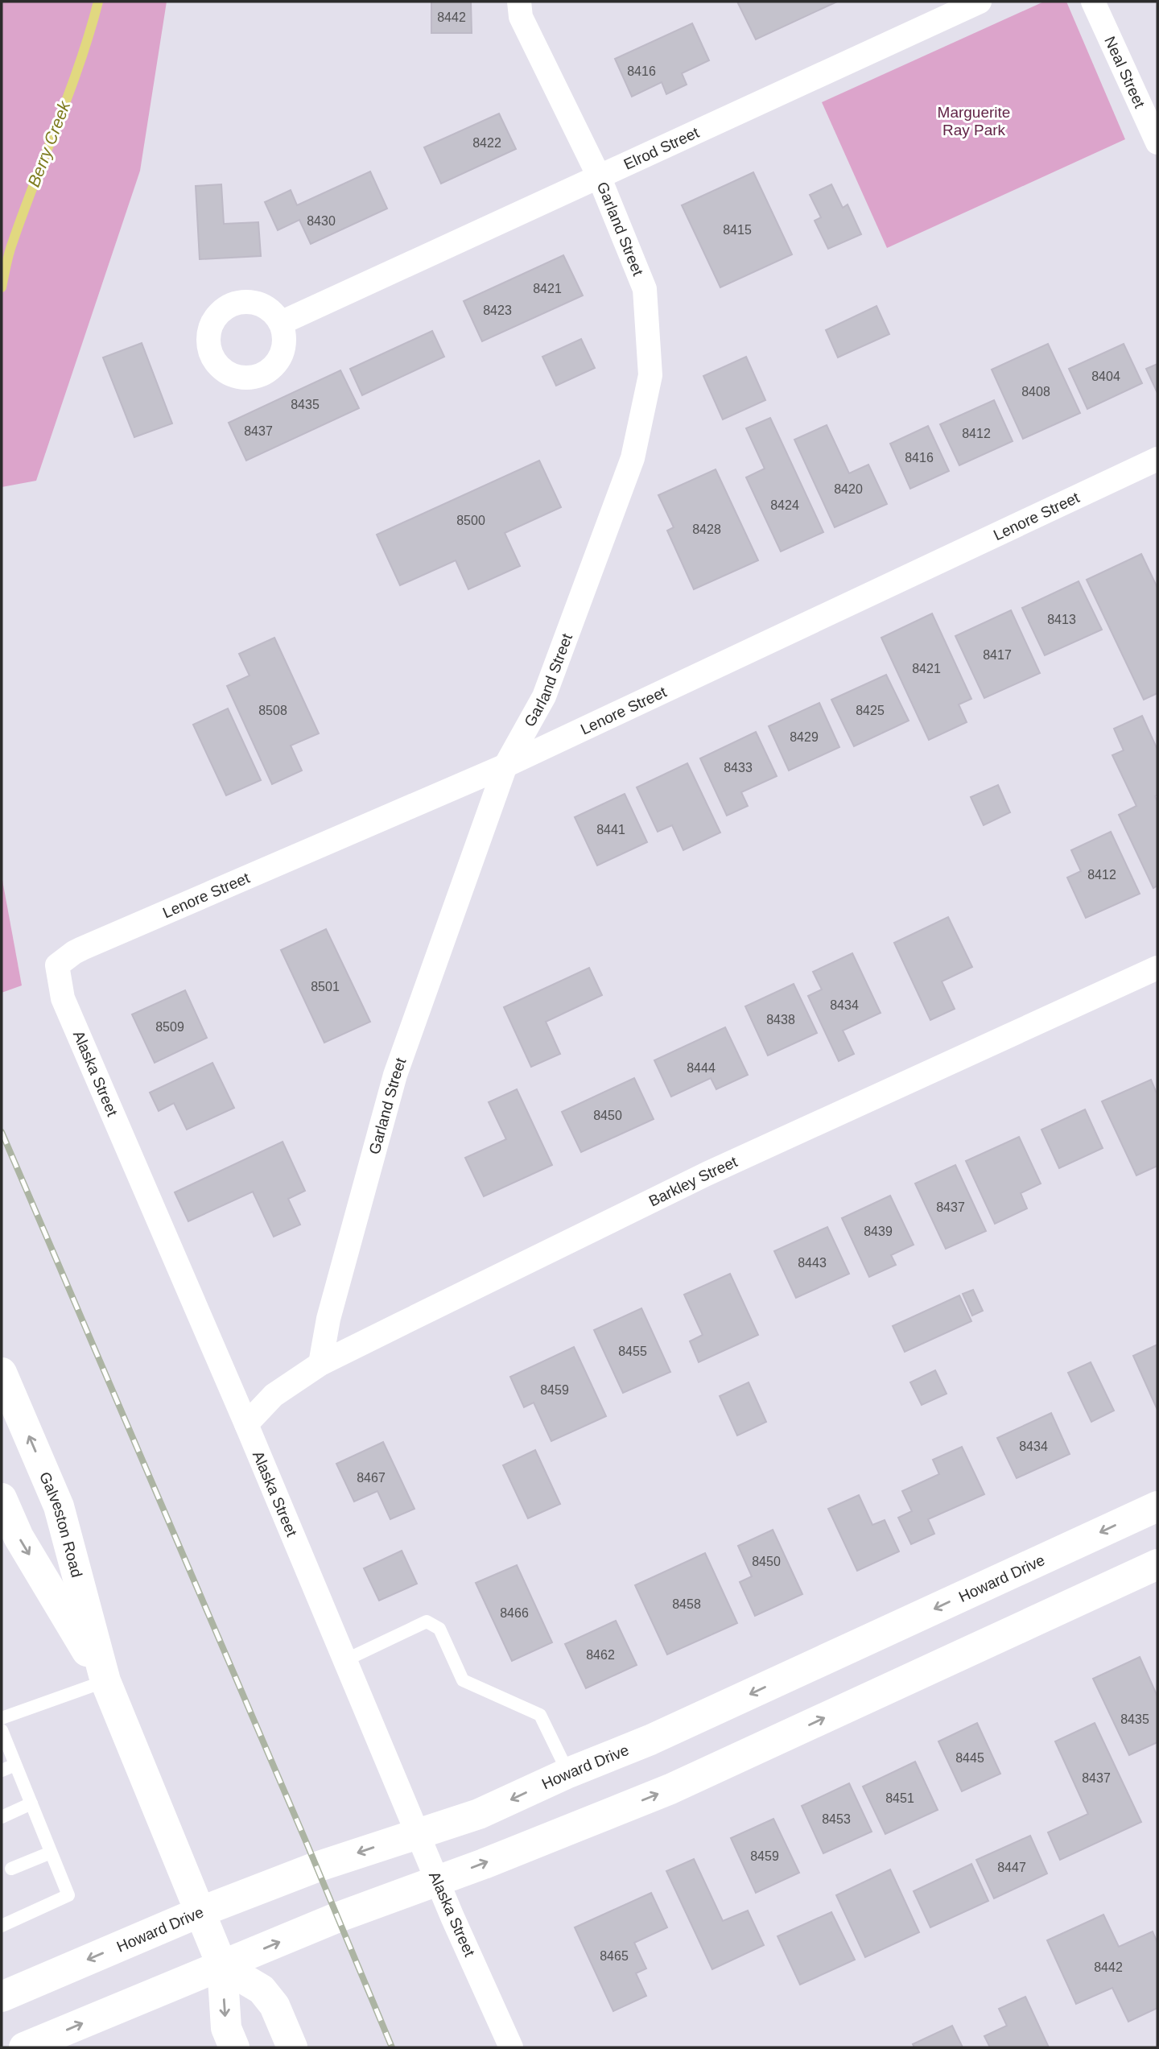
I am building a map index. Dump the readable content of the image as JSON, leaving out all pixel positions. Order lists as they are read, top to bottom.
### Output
{
  "streets": {
    "main road": ["Galveston Road", "Howard Drive"],
    "street": [
      "Neal Street",
      "Elrod Street",
      "Garland Street",
      "Lenore Street",
      "Alaska Street",
      "Barkley Street"
    ]
  },
  "crossings": [
    ["Elrod Street", "Garland Street"],
    ["Garland Street", "Lenore Street"],
    ["Garland Street", "Barkley Street"],
    ["Lenore Street", "Alaska Street"],
    ["Alaska Street", "Barkley Street"],
    ["Alaska Street", "Howard Drive"],
    ["Galveston Road", "Howard Drive"]
  ],
  "water": ["Berry Creek"],
  "parks": ["Marguerite Ray Park"],
  "house_numbers": [
    "8442",
    "8416",
    "8422",
    "8430",
    "8415",
    "8421",
    "8423",
    "8404",
    "8408",
    "8435",
    "8437",
    "8412",
    "8416",
    "8420",
    "8424",
    "8500",
    "8428",
    "8413",
    "8417",
    "8421",
    "8508",
    "8425",
    "8429",
    "8433",
    "8441",
    "8412",
    "8501",
    "8434",
    "8438",
    "8509",
    "8444",
    "8450",
    "8437",
    "8439",
    "8443",
    "8455",
    "8459",
    "8434",
    "8467",
    "8450",
    "8458",
    "8466",
    "8462",
    "8435",
    "8445",
    "8437",
    "8451",
    "8453",
    "8459",
    "8447",
    "8465",
    "8442"
  ]
}
